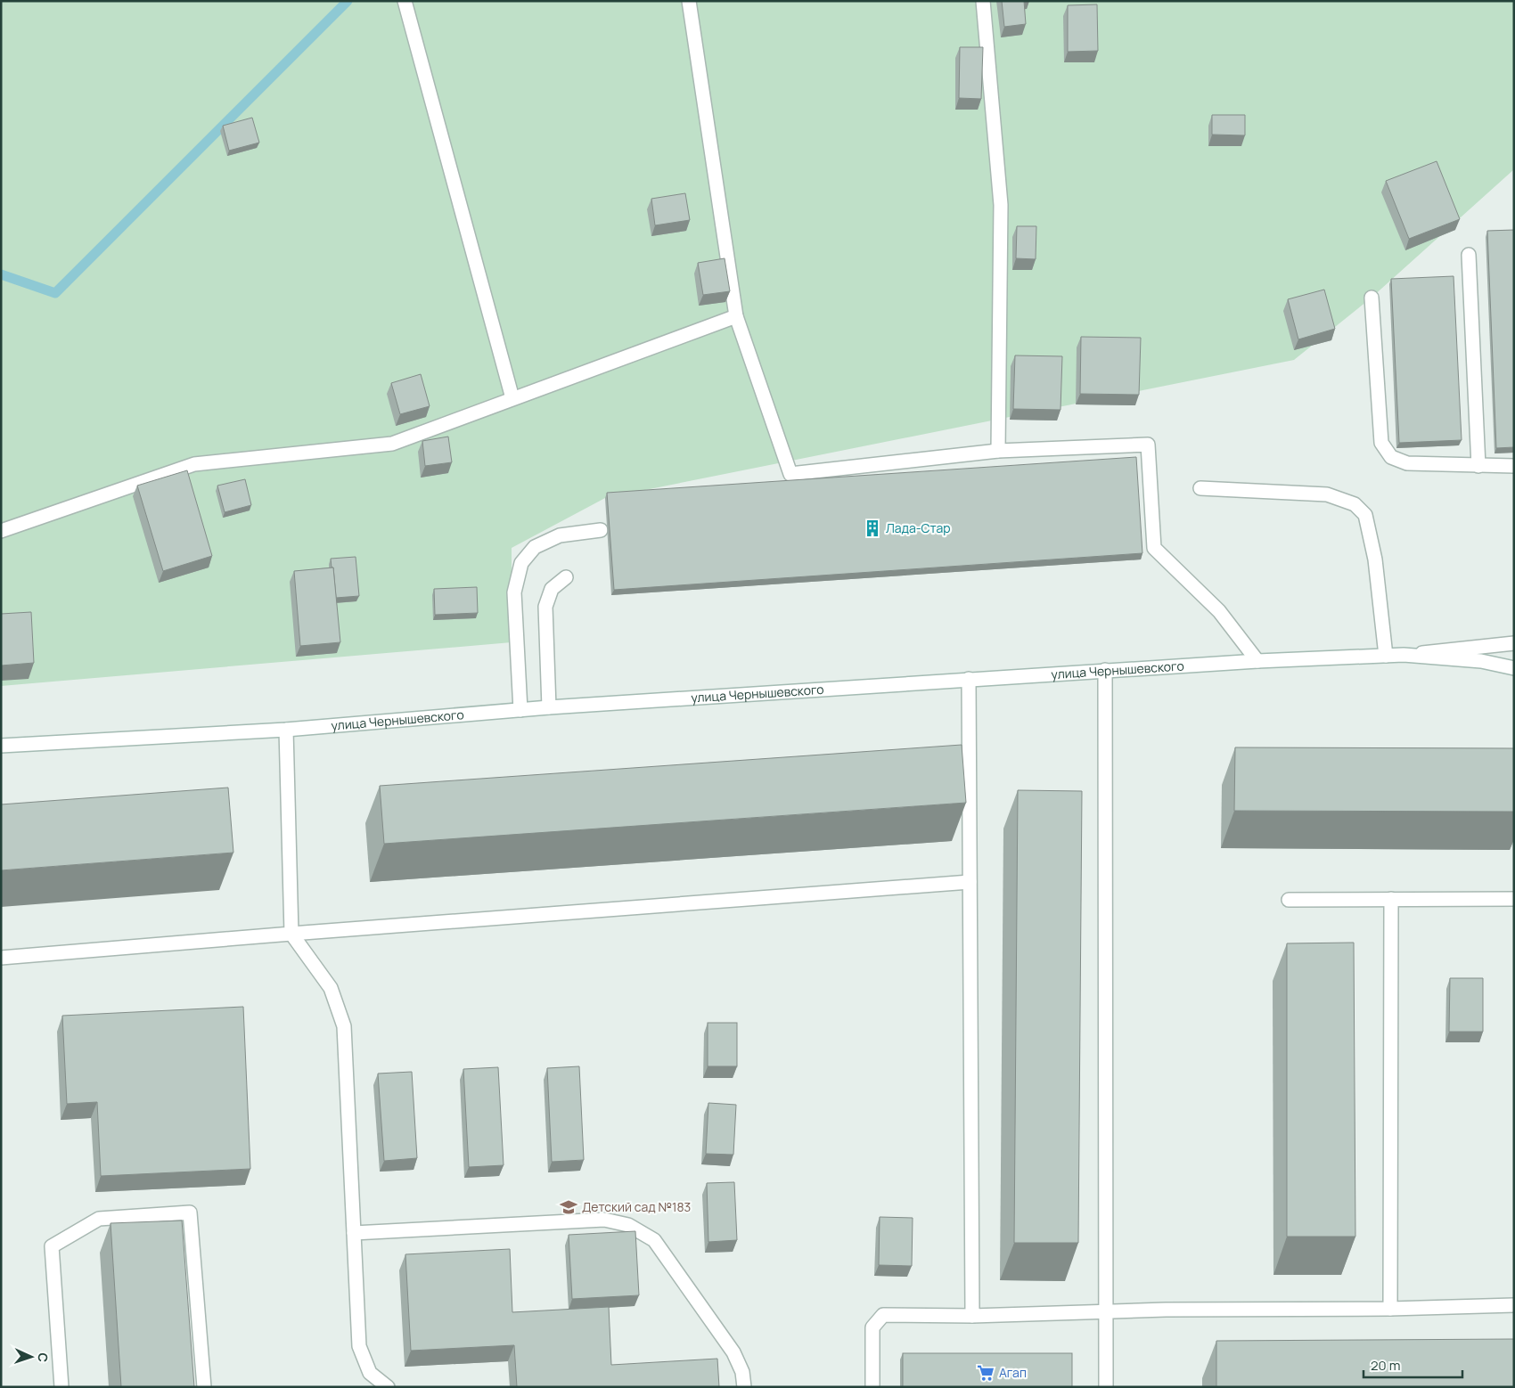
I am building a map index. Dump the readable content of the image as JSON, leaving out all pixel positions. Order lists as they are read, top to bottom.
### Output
{
  "streets": {
    "street": ["улица Чернышевского"]
  },
  "places": {
    "building": ["Лада-Стар"],
    "school or university": ["Детский сад №183"],
    "supermarket": ["Агап"]
  },
  "scale_bar": "20 m",
  "north": "right"
}
